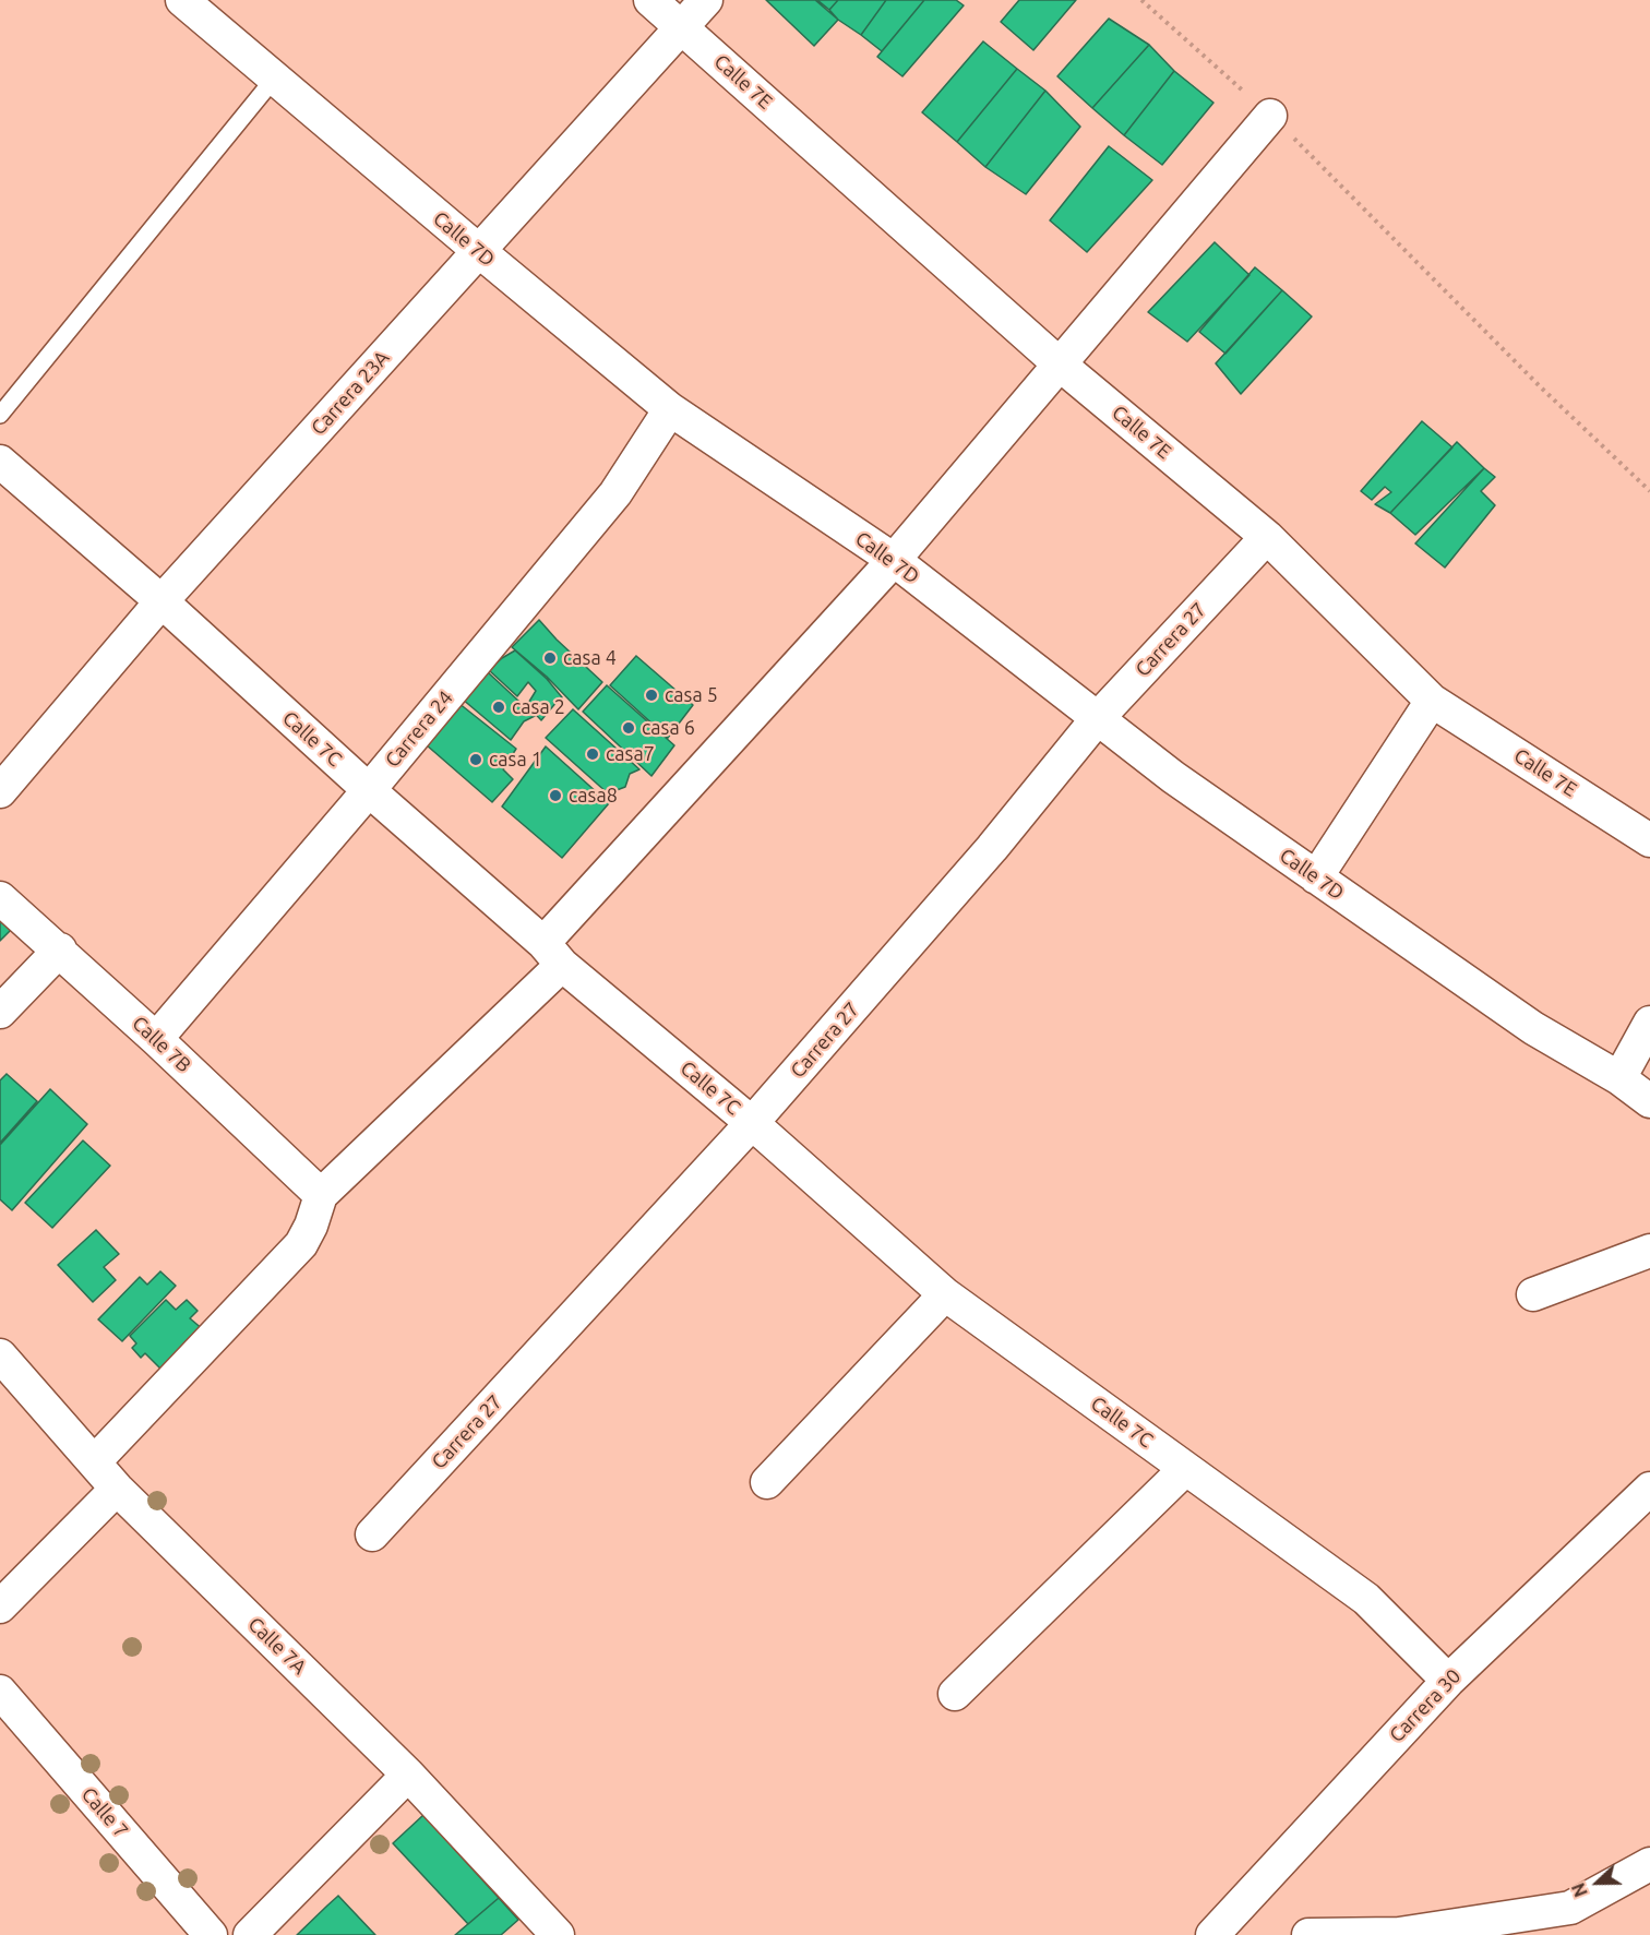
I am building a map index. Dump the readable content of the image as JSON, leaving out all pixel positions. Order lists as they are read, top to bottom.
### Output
{
  "streets": {
    "street": [
      "Calle 7E",
      "Calle 7D",
      "Carrera 23A",
      "Carrera 27",
      "Carrera 24",
      "Calle 7C",
      "Calle 7B",
      "Calle 7A",
      "Carrera 30",
      "Calle 7"
    ]
  },
  "crossings": [
    ["Calle 7E", "Carrera 23A"],
    ["Calle 7E", "Carrera 27"],
    ["Calle 7D", "Carrera 23A"],
    ["Calle 7D", "Carrera 27"],
    ["Calle 7D", "Carrera 24"],
    ["Carrera 23A", "Calle 7C"],
    ["Carrera 27", "Calle 7C"],
    ["Carrera 24", "Calle 7C"],
    ["Carrera 24", "Calle 7B"],
    ["Calle 7C", "Carrera 30"]
  ],
  "places": [
    "casa 4",
    "casa 5",
    "casa 2",
    "casa 6",
    "casa7",
    "casa 1",
    "casa8"
  ],
  "north": "left"
}
